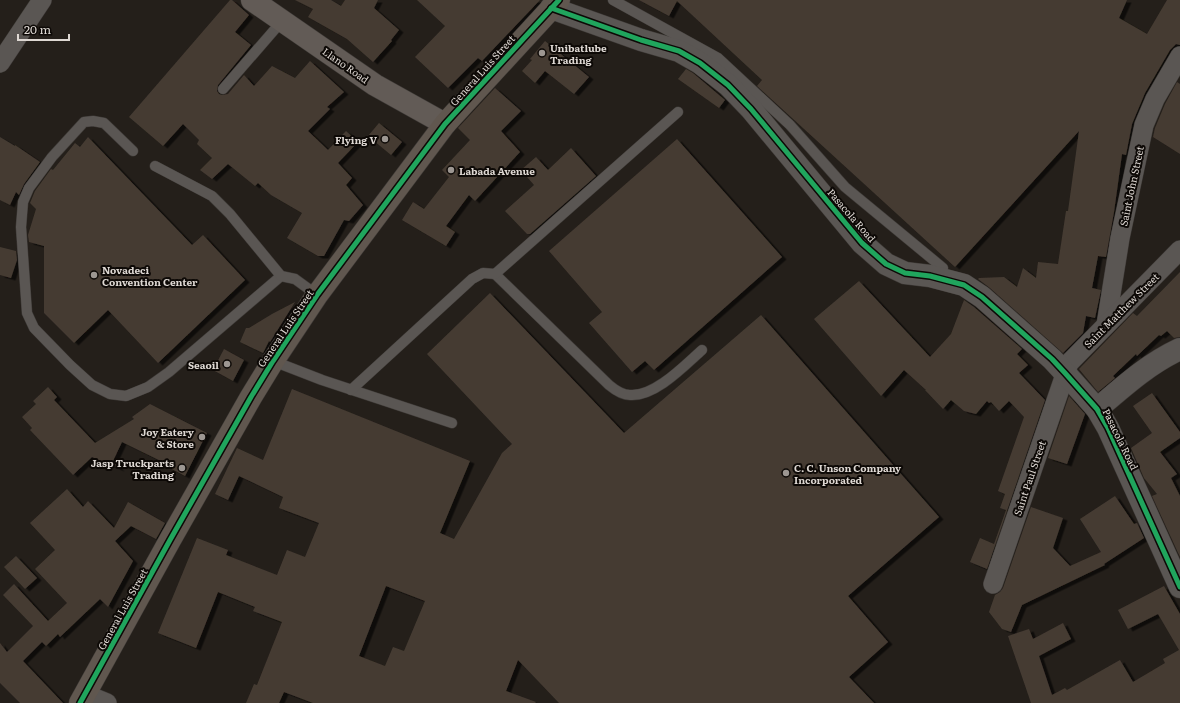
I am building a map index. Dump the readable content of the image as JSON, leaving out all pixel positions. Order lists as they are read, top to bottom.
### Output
{
  "streets": {
    "main road": ["Llano Road", "General Luis Street"],
    "street": [
      "Saint John Street",
      "Pasacola Road",
      "Saint Matthew Street",
      "Saint Paul Street"
    ]
  },
  "crossings": [
    ["Llano Road", "General Luis Street"],
    ["General Luis Street", "Pasacola Road"],
    ["Saint John Street", "Saint Matthew Street"],
    ["Pasacola Road", "Saint Matthew Street"],
    ["Pasacola Road", "Saint Paul Street"],
    ["Saint Matthew Street", "Saint Paul Street"]
  ],
  "places": [
    "Unibatlube Trading",
    "Flying V",
    "Labada Avenue",
    "Novadeci Convention Center",
    "Seaoil",
    "Joy Eatery & Store",
    "Jasp Truckparts Trading",
    "C. C. Unson Company Incorporated"
  ],
  "scale_bar": "20 m"
}
